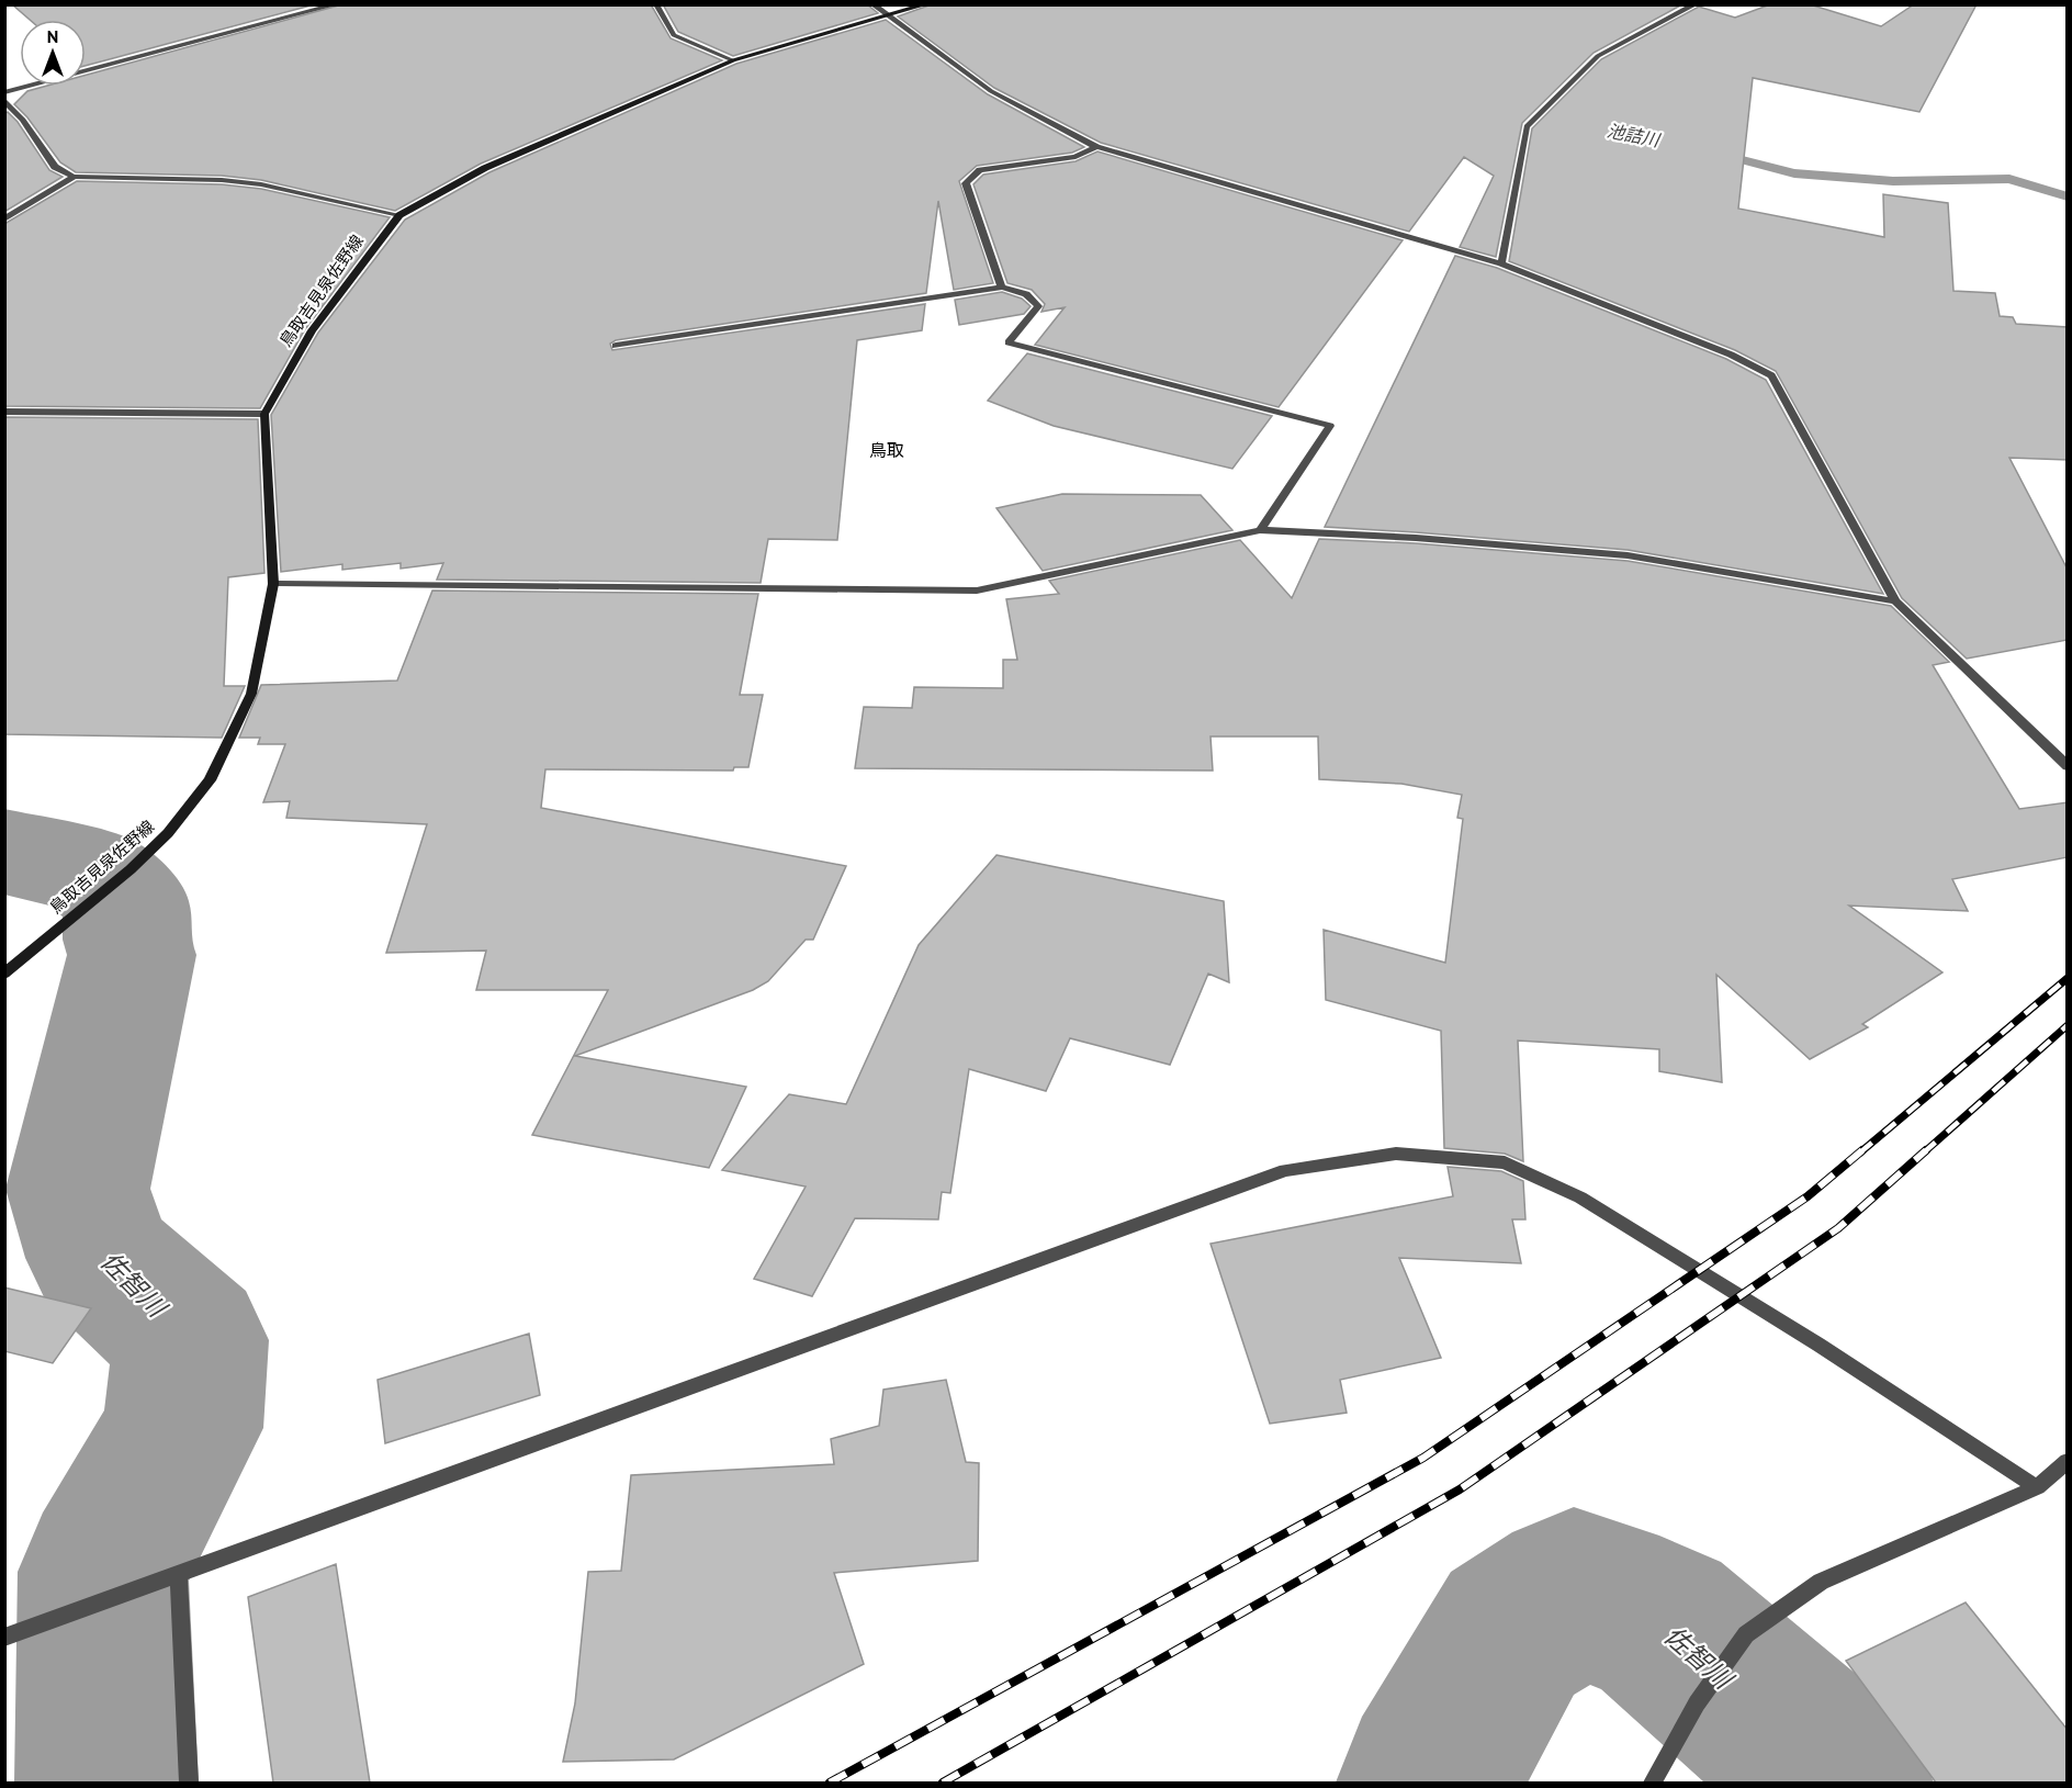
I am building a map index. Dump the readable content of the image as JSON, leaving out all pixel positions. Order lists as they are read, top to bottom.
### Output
{
  "streets": {
    "main road": ["鳥取吉見泉佐野線"]
  },
  "districts": ["鳥取"],
  "water": ["池詰川", "佐智川"],
  "north": "top"
}
